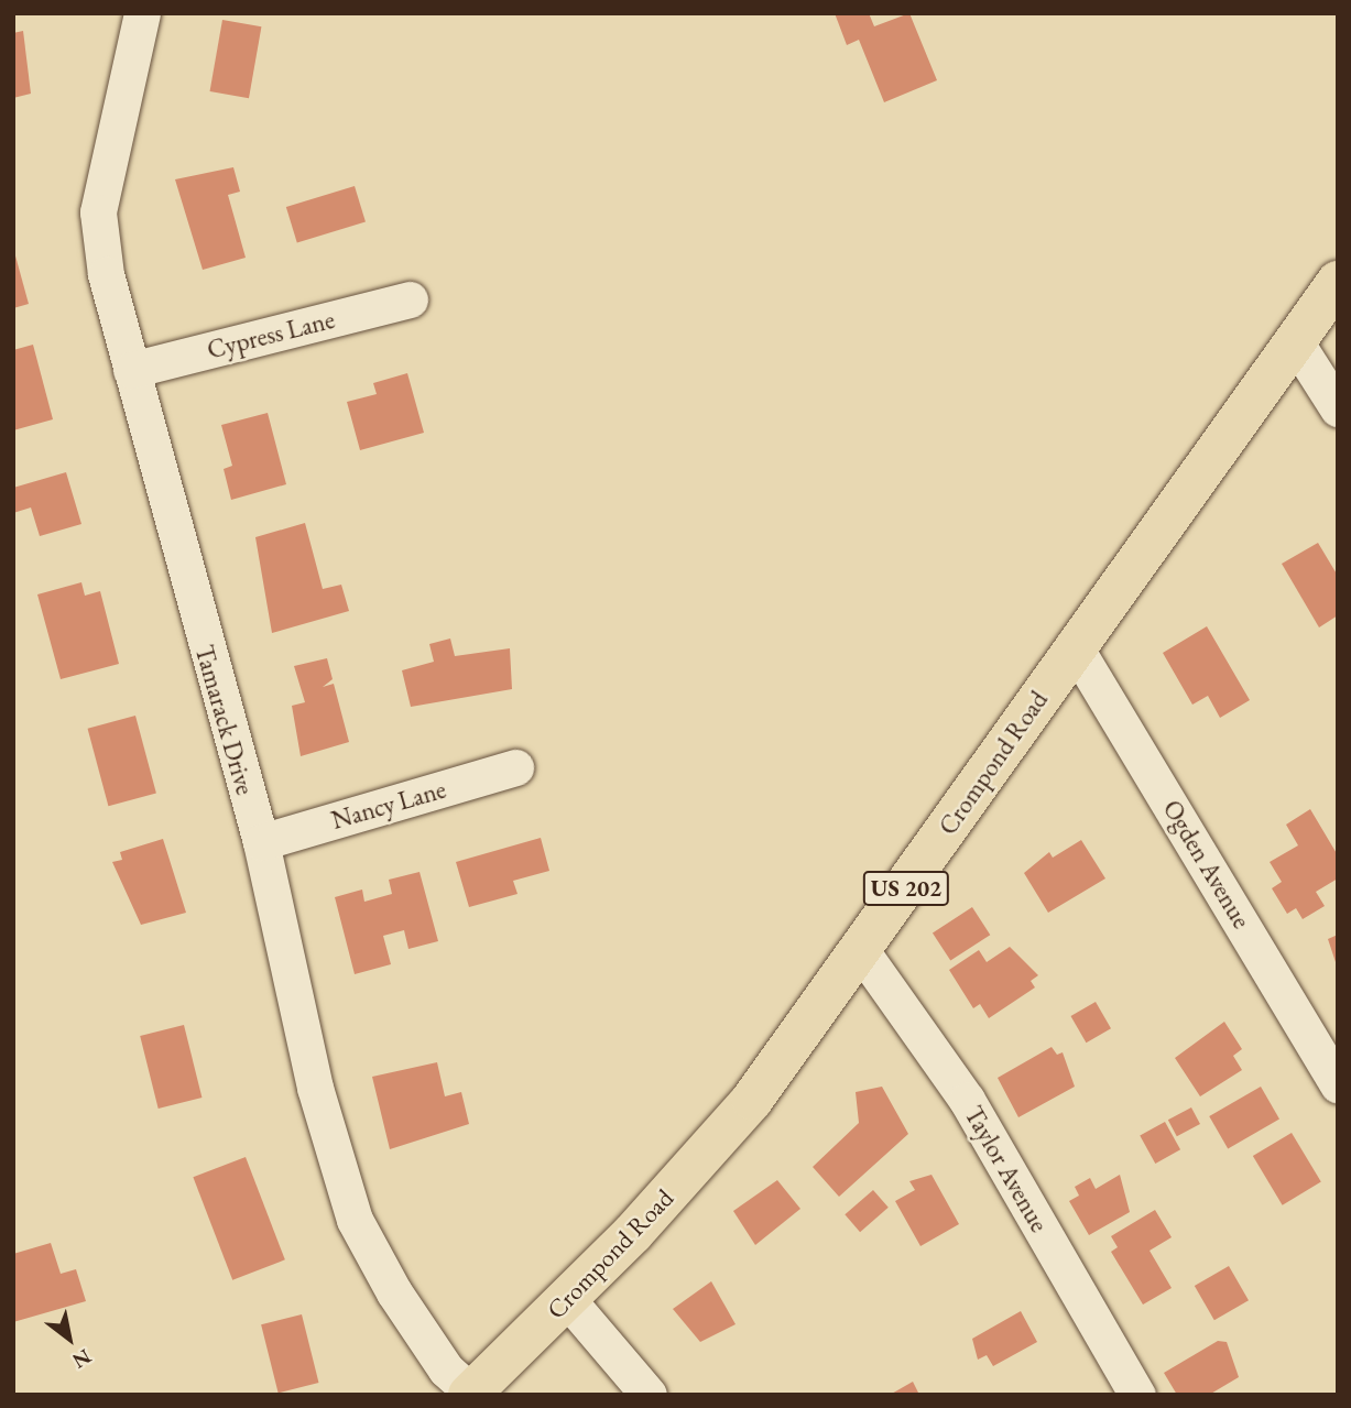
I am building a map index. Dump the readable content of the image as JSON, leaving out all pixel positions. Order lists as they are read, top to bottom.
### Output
{
  "streets": {
    "main road": ["Crompond Road", "US 202"],
    "street": [
      "Cypress Lane",
      "Tamarack Drive",
      "Nancy Lane",
      "Ogden Avenue",
      "Taylor Avenue"
    ]
  },
  "crossings": [
    ["Cypress Lane", "Tamarack Drive"],
    ["Tamarack Drive", "Crompond Road"],
    ["Tamarack Drive", "Nancy Lane"],
    ["Crompond Road", "Ogden Avenue"],
    ["Crompond Road", "Taylor Avenue"]
  ],
  "north": "bottom right"
}
